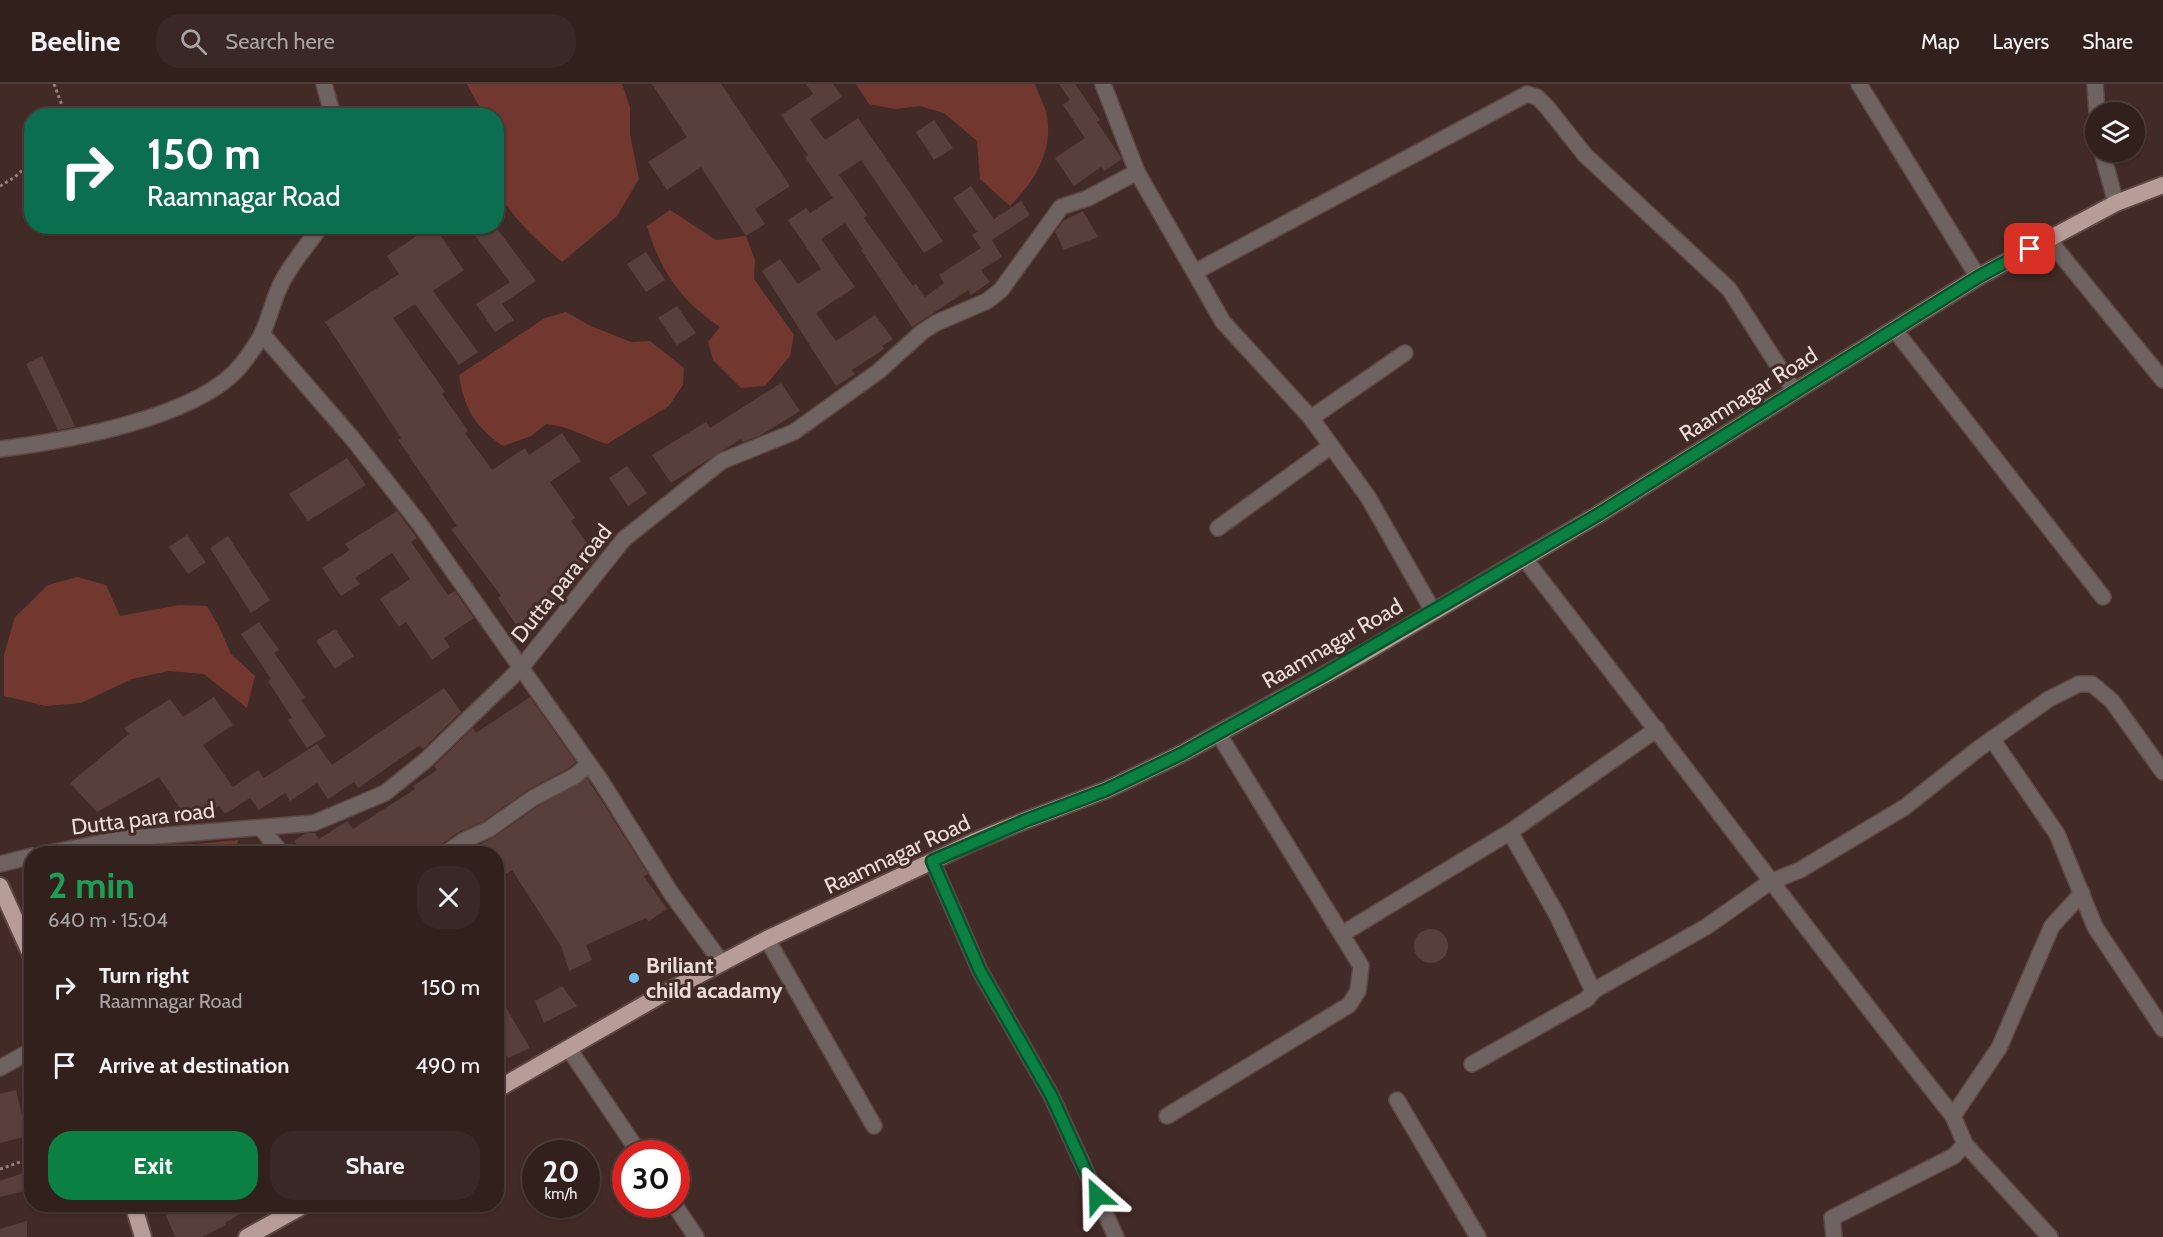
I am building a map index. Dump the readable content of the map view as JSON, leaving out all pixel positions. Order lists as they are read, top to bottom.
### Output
{
  "streets": {
    "highway": ["Raamnagar Road"],
    "street": ["Dutta para road"]
  },
  "places": ["Briliant child acadamy"],
  "page": {
    "header": "Beeline",
    "search": "Search here",
    "nav": ["Map", "Layers", "Share"],
    "turn": ["150 m", "Raamnagar Road"],
    "heading": ["2 min", "640 m · 15:04"],
    "list": [
      {
        "name": "Turn right",
        "note": "Raamnagar Road",
        "value": "150 m"
      },
      {
        "name": "Arrive at destination",
        "value": "490 m"
      }
    ],
    "buttons": ["Exit", "Share"],
    "speed": "20 km/h",
    "limit": "30"
  }
}
